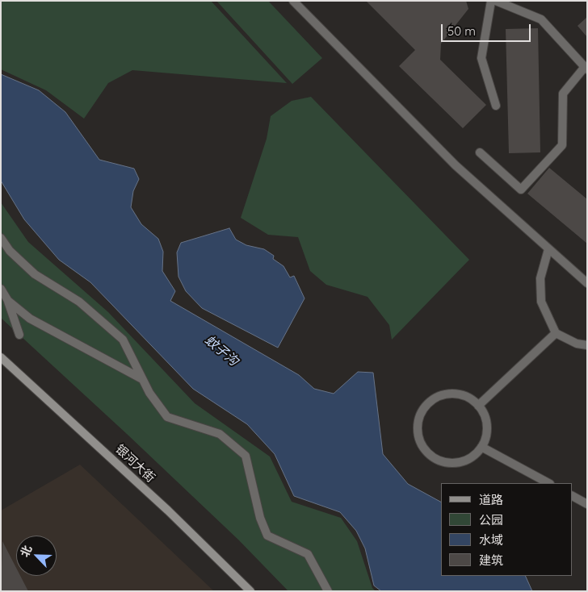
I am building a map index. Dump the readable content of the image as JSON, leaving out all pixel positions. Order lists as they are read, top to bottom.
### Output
{
  "streets": {
    "main road": ["银河大街"]
  },
  "water": ["蚊子沟"],
  "legend": [
    "道路",
    "公园",
    "水域",
    "建筑"
  ],
  "scale_bar": "50 m",
  "north": "top left"
}
